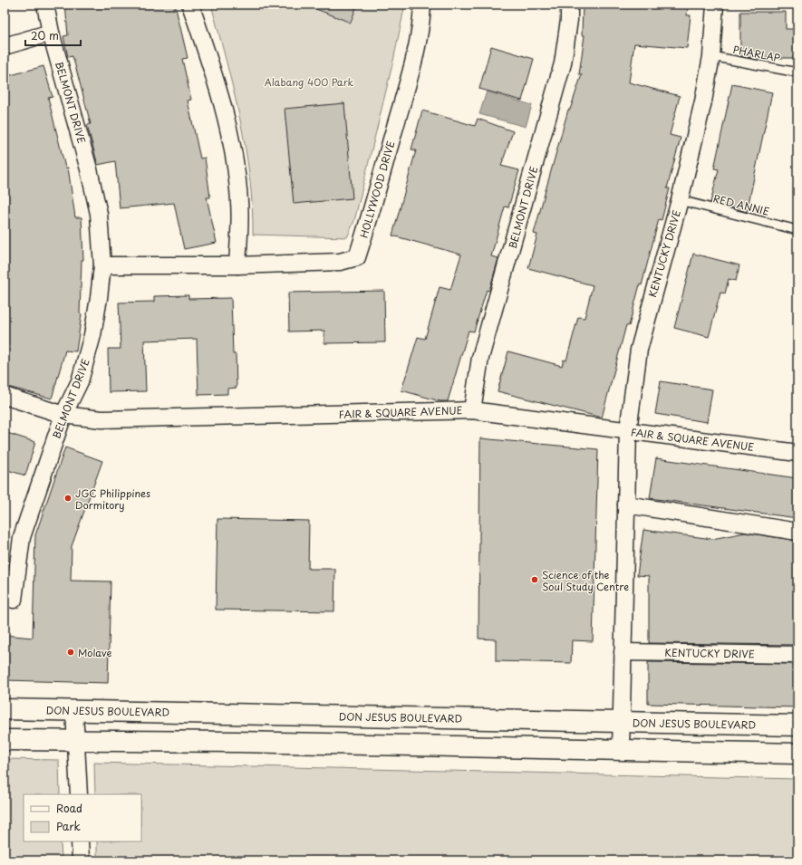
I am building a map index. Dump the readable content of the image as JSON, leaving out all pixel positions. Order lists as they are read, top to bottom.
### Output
{
  "streets": {
    "street": [
      "BELMONT DRIVE",
      "HOLLYWOOD DRIVE",
      "KENTUCKY DRIVE",
      "FAIR & SQUARE AVENUE",
      "DON JESUS BOULEVARD"
    ],
    "lane": ["PHARLAP", "RED ANNIE"]
  },
  "crossings": [
    ["PHARLAP", "KENTUCKY DRIVE"],
    ["BELMONT DRIVE", "HOLLYWOOD DRIVE"],
    ["BELMONT DRIVE", "FAIR & SQUARE AVENUE"],
    ["RED ANNIE", "KENTUCKY DRIVE"],
    ["KENTUCKY DRIVE", "FAIR & SQUARE AVENUE"],
    ["KENTUCKY DRIVE", "DON JESUS BOULEVARD"]
  ],
  "parks": ["Alabang 400 Park"],
  "places": ["JGC Philippines Dormitory", "Science of the Soul Study Centre", "Molave"],
  "legend": ["Road", "Park"],
  "scale_bar": "20 m"
}
